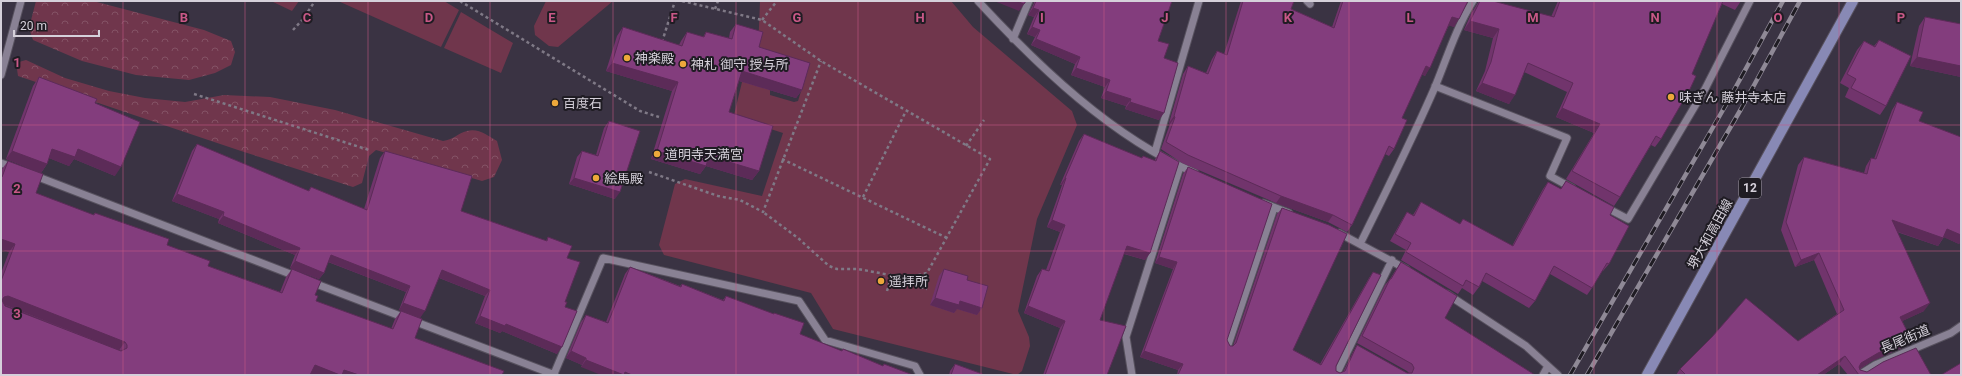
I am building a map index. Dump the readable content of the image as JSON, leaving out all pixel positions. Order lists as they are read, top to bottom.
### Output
{
  "streets": {
    "main road": ["12", "堺大和高田線"],
    "street": ["長尾街道"]
  },
  "places": [
    "神楽殿",
    "神札 御守 授与所",
    "味ぎん 藤井寺本店",
    "百度石",
    "道明寺天満宮",
    "絵馬殿",
    "遥拝所"
  ],
  "scale_bar": "20 m",
  "grid": {
    "columns": [
      "B",
      "C",
      "D",
      "E",
      "F",
      "G",
      "H",
      "I",
      "J",
      "K",
      "L",
      "M",
      "N",
      "O",
      "P"
    ],
    "rows": ["1", "2", "3"]
  }
}
